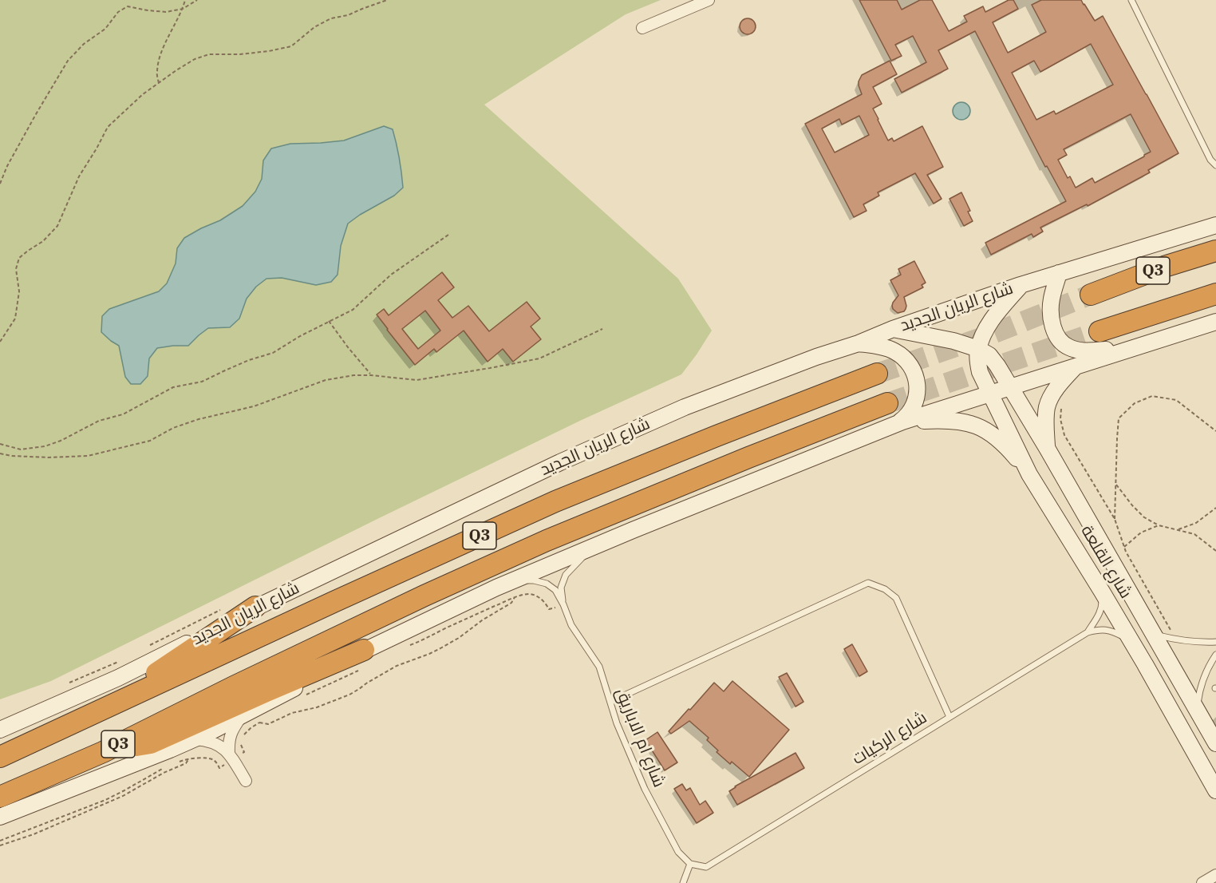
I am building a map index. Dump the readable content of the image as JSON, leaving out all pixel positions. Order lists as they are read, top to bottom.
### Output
{
  "streets": {
    "highway": ["Q3", "شارع الريان الجديد"],
    "main road": ["شارع القلعة"],
    "lane": ["شارع ام الاباريق", "شارع الركيات"]
  },
  "crossings": [
    ["شارع الريان الجديد", "شارع القلعة"],
    ["شارع القلعة", "شارع الركيات"],
    ["شارع ام الاباريق", "شارع الركيات"]
  ]
}
